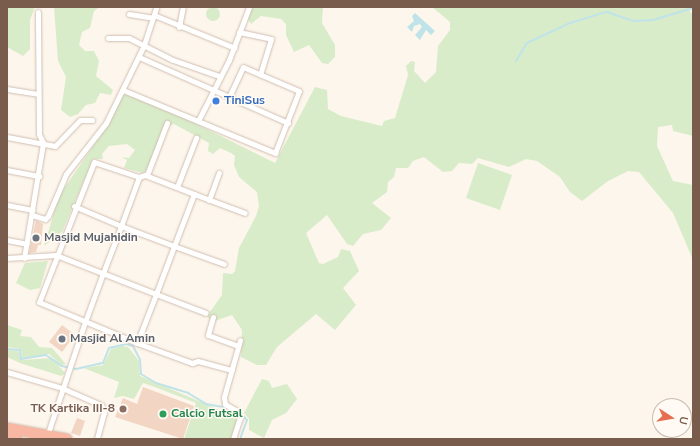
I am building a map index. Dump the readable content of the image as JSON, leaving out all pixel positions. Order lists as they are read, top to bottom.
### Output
{
  "places": [
    "TiniSus",
    "Masjid Mujahidin",
    "Masjid Al Amin",
    "TK Kartika III-8",
    "Calcio Futsal"
  ],
  "north": "right"
}
